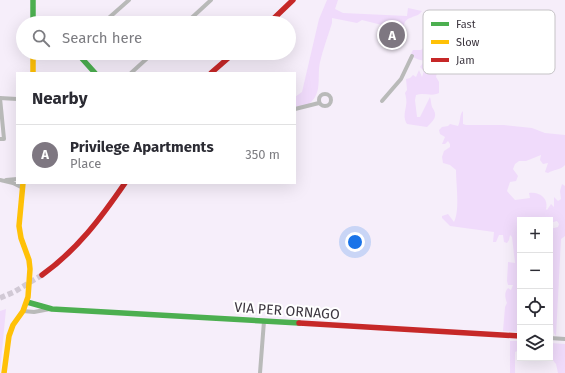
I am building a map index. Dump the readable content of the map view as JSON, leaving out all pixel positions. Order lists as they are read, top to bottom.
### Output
{
  "streets": {
    "street": ["VIA PER ORNAGO"]
  },
  "legend": ["Fast", "Slow", "Jam"],
  "page": {
    "search": "Search here",
    "pins": "A",
    "heading": "Nearby",
    "list": [
      {
        "mark": "A",
        "name": "Privilege Apartments",
        "note": "Place",
        "value": "350 m"
      }
    ],
    "map_buttons": ["+", "−"]
  }
}
